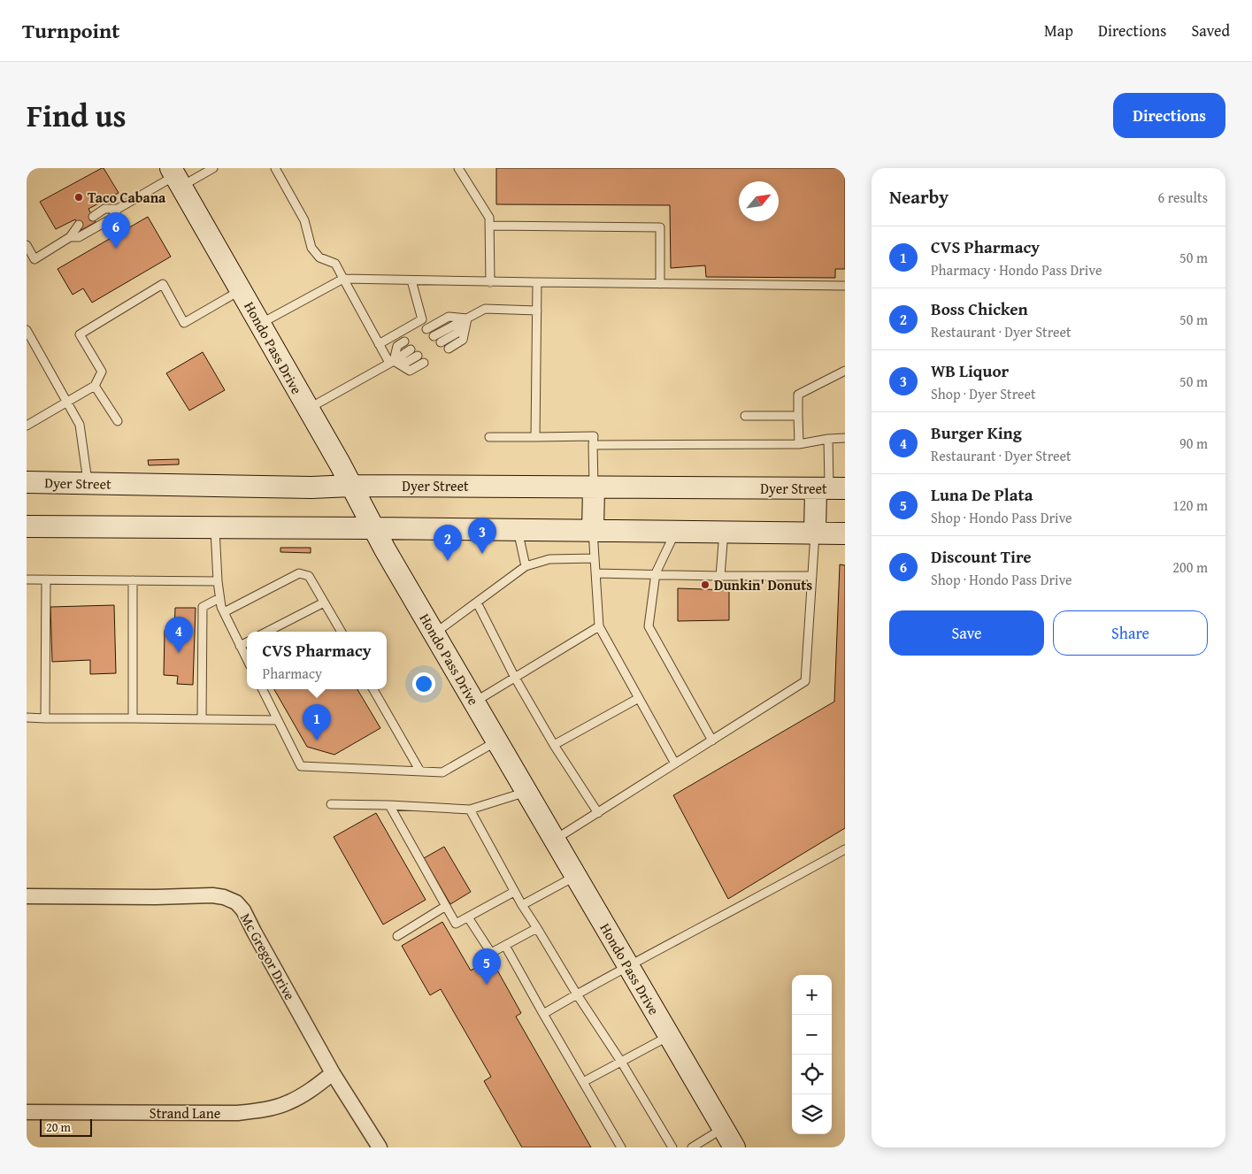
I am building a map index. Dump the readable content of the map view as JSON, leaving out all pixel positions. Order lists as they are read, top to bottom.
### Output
{
  "streets": {
    "main road": ["Hondo Pass Drive", "Dyer Street"],
    "street": ["Mc Gregor Drive", "Strand Lane"]
  },
  "crossings": [
    ["Hondo Pass Drive", "Dyer Street"],
    ["Mc Gregor Drive", "Strand Lane"]
  ],
  "places": ["Taco Cabana", "Dunkin' Donuts"],
  "scale_bar": "20 m",
  "north": "top right",
  "page": {
    "header": "Turnpoint",
    "nav": ["Map", "Directions", "Saved"],
    "title": "Find us",
    "buttons": [
      "Directions",
      ["Save", "Share"]
    ],
    "heading": ["Nearby", "6 results"],
    "pins": [
      "6",
      "3",
      "2",
      "4",
      "1",
      "5"
    ],
    "list": [
      {
        "mark": "1",
        "name": "CVS Pharmacy",
        "note": "Pharmacy · Hondo Pass Drive",
        "value": "50 m"
      },
      {
        "mark": "2",
        "name": "Boss Chicken",
        "note": "Restaurant · Dyer Street",
        "value": "50 m"
      },
      {
        "mark": "3",
        "name": "WB Liquor",
        "note": "Shop · Dyer Street",
        "value": "50 m"
      },
      {
        "mark": "4",
        "name": "Burger King",
        "note": "Restaurant · Dyer Street",
        "value": "90 m"
      },
      {
        "mark": "5",
        "name": "Luna De Plata",
        "note": "Shop · Hondo Pass Drive",
        "value": "120 m"
      },
      {
        "mark": "6",
        "name": "Discount Tire",
        "note": "Shop · Hondo Pass Drive",
        "value": "200 m"
      }
    ],
    "popup": ["CVS Pharmacy", "Pharmacy"],
    "map_buttons": ["+", "−"],
    "scale": "20 m"
  }
}
